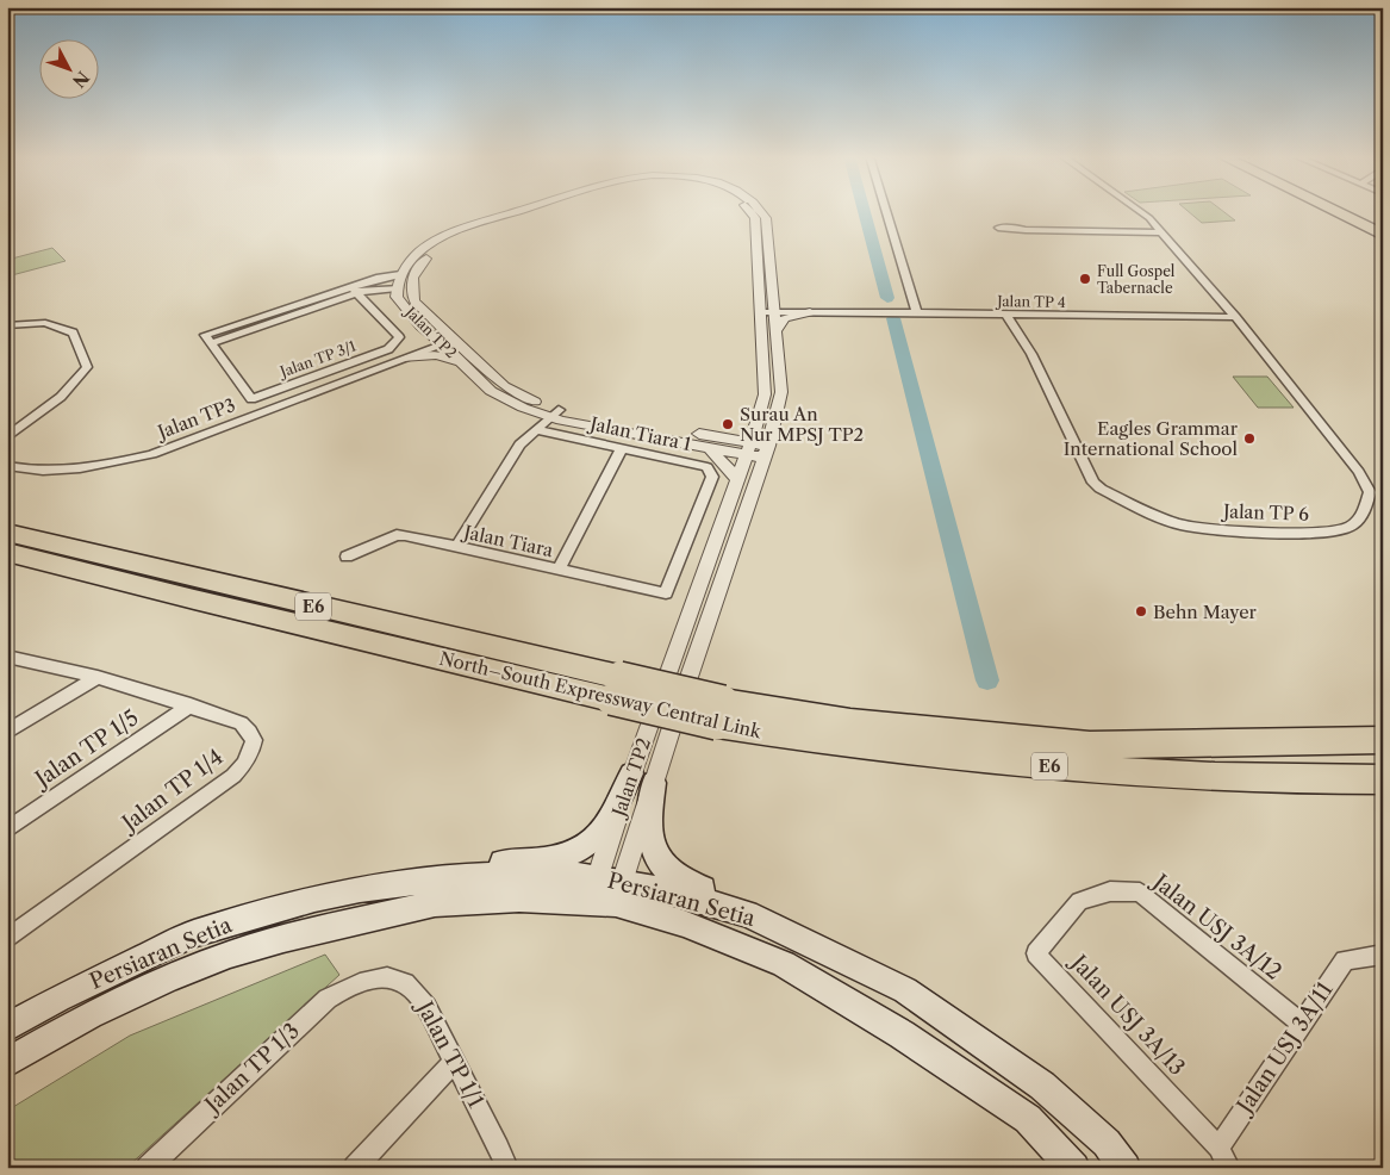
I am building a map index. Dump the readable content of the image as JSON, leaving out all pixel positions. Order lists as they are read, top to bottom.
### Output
{
  "streets": {
    "highway": ["E6", "North–South Expressway Central Link"],
    "main road": ["Persiaran Setia"],
    "street": [
      "Jalan TP 4",
      "Jalan TP2",
      "Jalan TP 3/1",
      "Jalan TP3",
      "Jalan Tiara 1",
      "Jalan TP 6",
      "Jalan Tiara",
      "Jalan TP 1/5",
      "Jalan TP 1/4",
      "Jalan USJ 3A/12",
      "Jalan USJ 3A/13",
      "Jalan USJ 3A/11",
      "Jalan TP 1/1",
      "Jalan TP 1/3"
    ]
  },
  "crossings": [
    ["Jalan TP 4", "Jalan TP2"],
    ["Jalan TP 4", "Jalan TP 6"],
    ["Jalan TP2", "Jalan TP3"],
    ["Jalan TP2", "Persiaran Setia"],
    ["Jalan Tiara 1", "Jalan Tiara"],
    ["Jalan TP 1/5", "Jalan TP 1/4"],
    ["Jalan USJ 3A/12", "Jalan USJ 3A/13"],
    ["Jalan USJ 3A/12", "Jalan USJ 3A/11"],
    ["Jalan USJ 3A/13", "Jalan USJ 3A/11"],
    ["Jalan TP 1/1", "Jalan TP 1/3"]
  ],
  "places": [
    "Full Gospel Tabernacle",
    "Surau An Nur MPSJ TP2",
    "Eagles Grammar International School",
    "Behn Mayer"
  ],
  "north": "bottom right"
}
